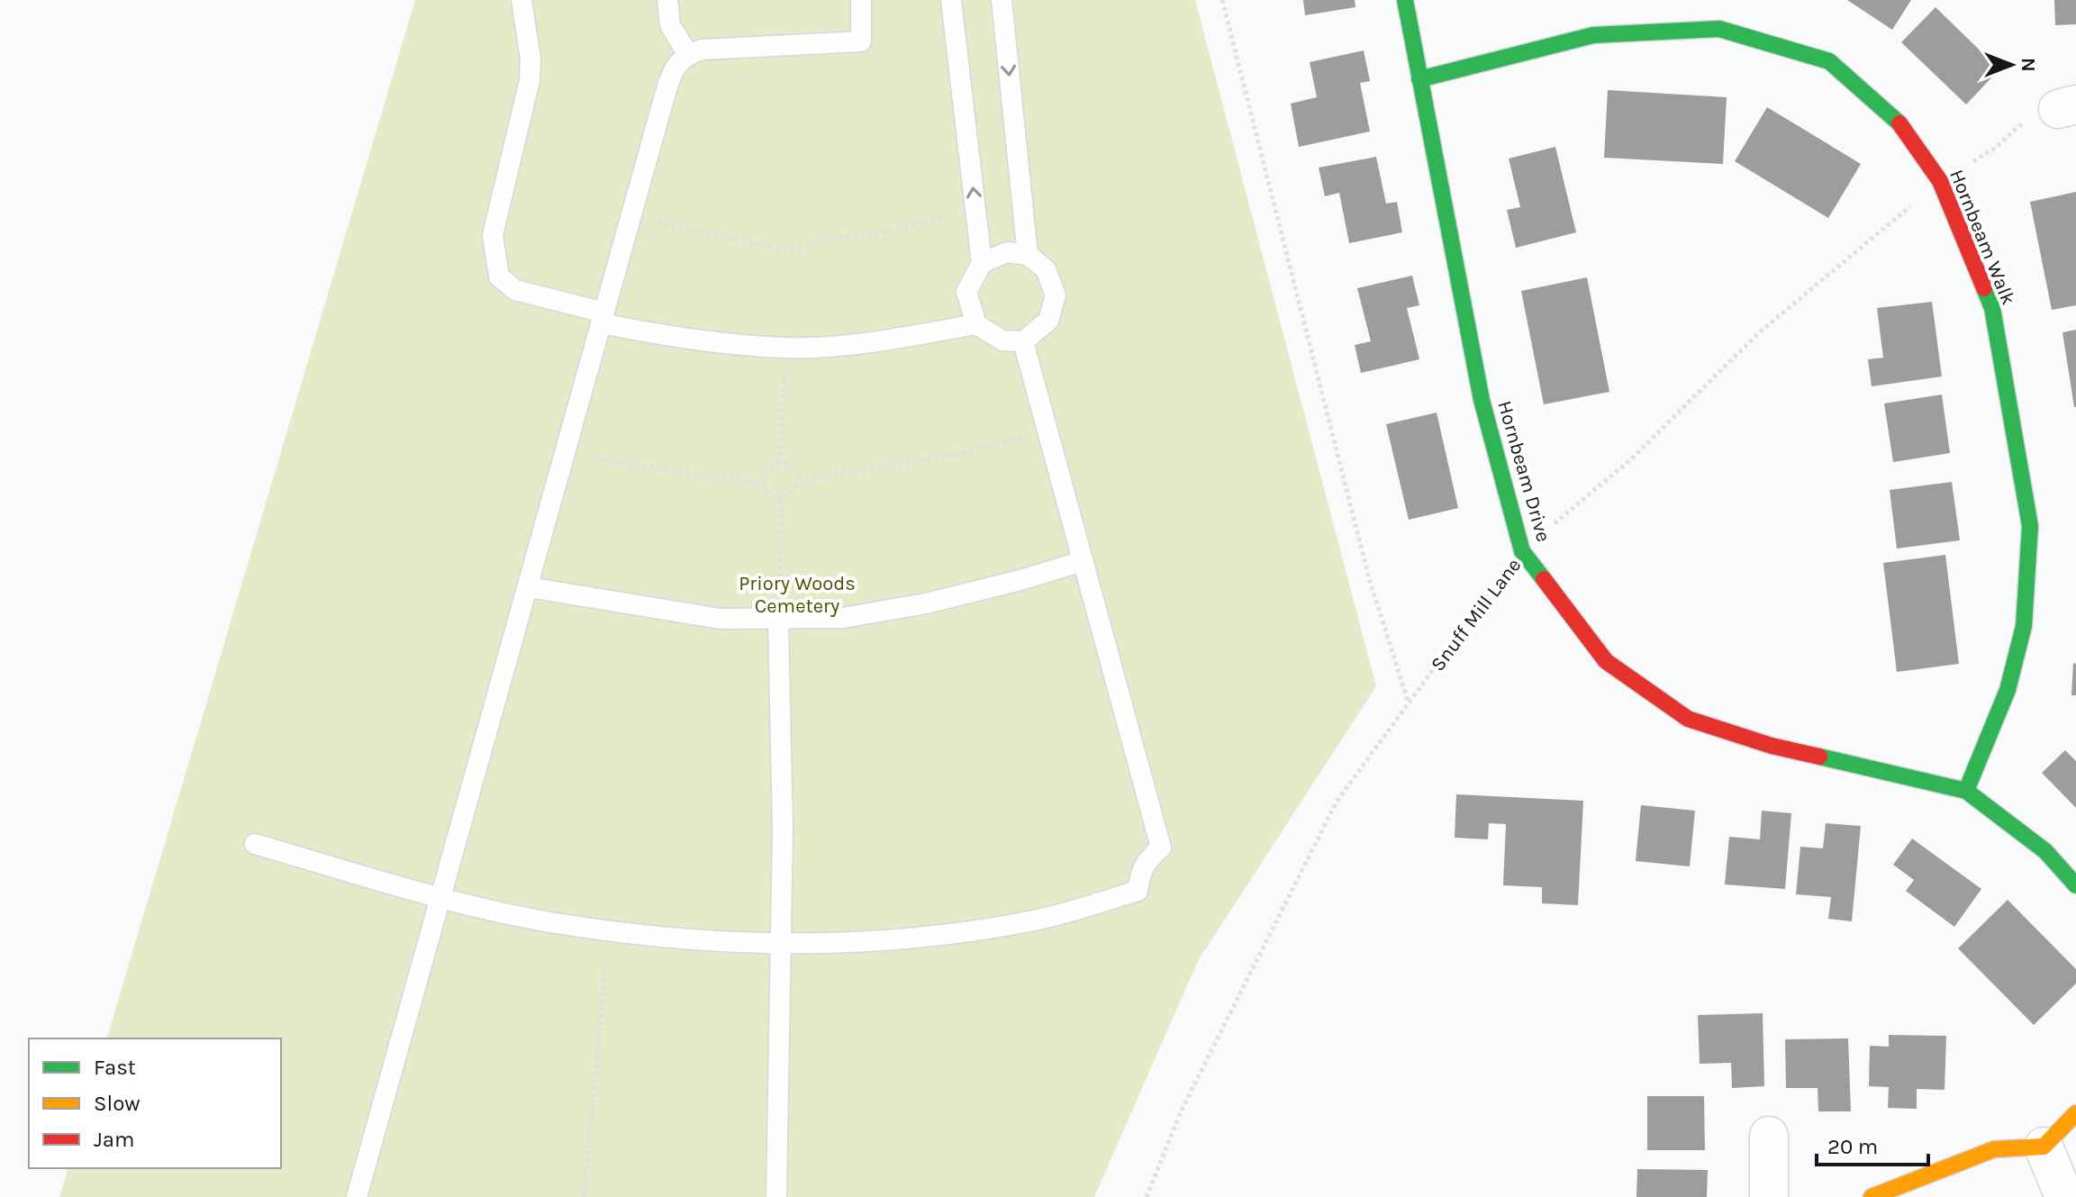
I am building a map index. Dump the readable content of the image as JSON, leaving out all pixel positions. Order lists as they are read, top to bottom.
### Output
{
  "streets": {
    "street": ["Hornbeam Walk", "Hornbeam Drive"],
    "path": ["Snuff Mill Lane"]
  },
  "crossings": [
    ["Hornbeam Walk", "Hornbeam Drive"],
    ["Hornbeam Walk", "Snuff Mill Lane"],
    ["Hornbeam Drive", "Snuff Mill Lane"]
  ],
  "parks": ["Priory Woods Cemetery"],
  "legend": ["Fast", "Slow", "Jam"],
  "scale_bar": "20 m",
  "north": "right"
}
